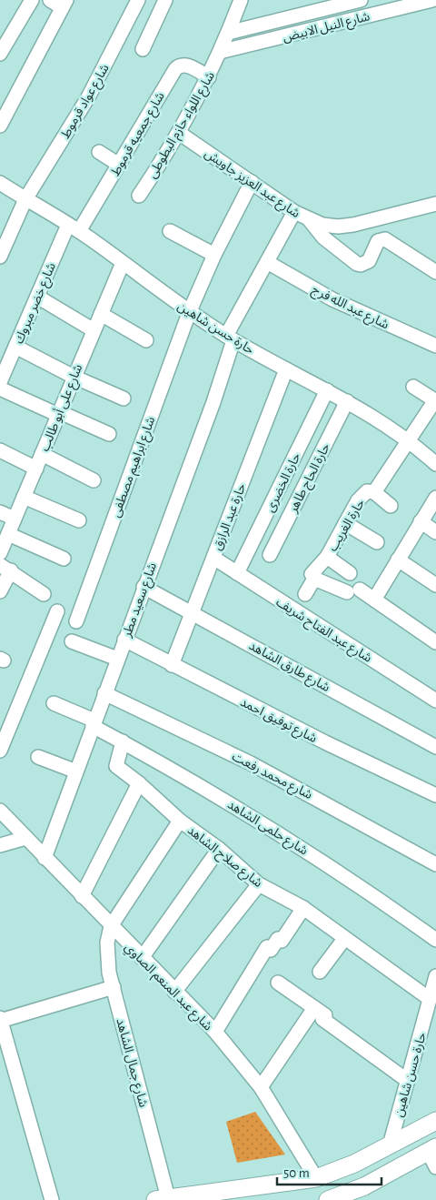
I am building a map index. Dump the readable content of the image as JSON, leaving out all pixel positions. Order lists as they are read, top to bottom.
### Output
{
  "streets": {
    "street": [
      "شارع النيل الابيض",
      "شارع عواد قرموط",
      "شارع اللواء حازم البطوطى",
      "شارع جمعيه قرموط",
      "شارع عبد العزيز جاويش",
      "شارع خضر مبروك",
      "شارع عبد الله فرج",
      "حارة حسن شاهين",
      "شارع على أبو طالب",
      "شارع ابراهيم مصطفى",
      "حارة الحاج طاهر",
      "حارة الخضرى",
      "حارة عبد الرازق",
      "حارة الغريب",
      "شارع سعيد مطر",
      "شارع عبد الفتاح شريف",
      "شارع طارق الشاهد",
      "شارع توفيق احمد",
      "شارع محمد رفعت",
      "شارع حلمى الشاهد",
      "شارع صلاح الشاهد",
      "شارع عبد المنعم الصاوي",
      "شارع جمال الشاهد"
    ]
  },
  "crossings": [
    ["شارع النيل الابيض", "شارع اللواء حازم البطوطى"],
    ["شارع عواد قرموط", "حارة حسن شاهين"],
    ["شارع اللواء حازم البطوطى", "شارع جمعيه قرموط"],
    ["شارع اللواء حازم البطوطى", "شارع عبد العزيز جاويش"],
    ["شارع جمعيه قرموط", "شارع خضر مبروك"],
    ["شارع جمعيه قرموط", "حارة حسن شاهين"],
    ["شارع عبد العزيز جاويش", "شارع ابراهيم مصطفى"],
    ["شارع عبد العزيز جاويش", "شارع سعيد مطر"],
    ["شارع خضر مبروك", "حارة حسن شاهين"],
    ["شارع عبد الله فرج", "شارع سعيد مطر"],
    ["حارة حسن شاهين", "شارع على أبو طالب"],
    ["حارة حسن شاهين", "شارع ابراهيم مصطفى"],
    ["حارة حسن شاهين", "حارة الحاج طاهر"],
    ["حارة حسن شاهين", "حارة الخضرى"],
    ["حارة حسن شاهين", "حارة عبد الرازق"],
    ["حارة حسن شاهين", "حارة الغريب"],
    ["حارة حسن شاهين", "شارع سعيد مطر"],
    ["حارة حسن شاهين", "شارع صلاح الشاهد"],
    ["حارة الخضرى", "شارع عبد الفتاح شريف"],
    ["حارة عبد الرازق", "شارع عبد الفتاح شريف"],
    ["حارة عبد الرازق", "شارع طارق الشاهد"],
    ["حارة عبد الرازق", "شارع توفيق احمد"],
    ["شارع سعيد مطر", "شارع طارق الشاهد"],
    ["شارع سعيد مطر", "شارع توفيق احمد"],
    ["شارع سعيد مطر", "شارع محمد رفعت"],
    ["شارع سعيد مطر", "شارع حلمى الشاهد"],
    ["شارع سعيد مطر", "شارع عبد المنعم الصاوي"],
    ["شارع حلمى الشاهد", "شارع صلاح الشاهد"],
    ["شارع عبد المنعم الصاوي", "شارع جمال الشاهد"]
  ],
  "scale_bar": "50 m"
}
